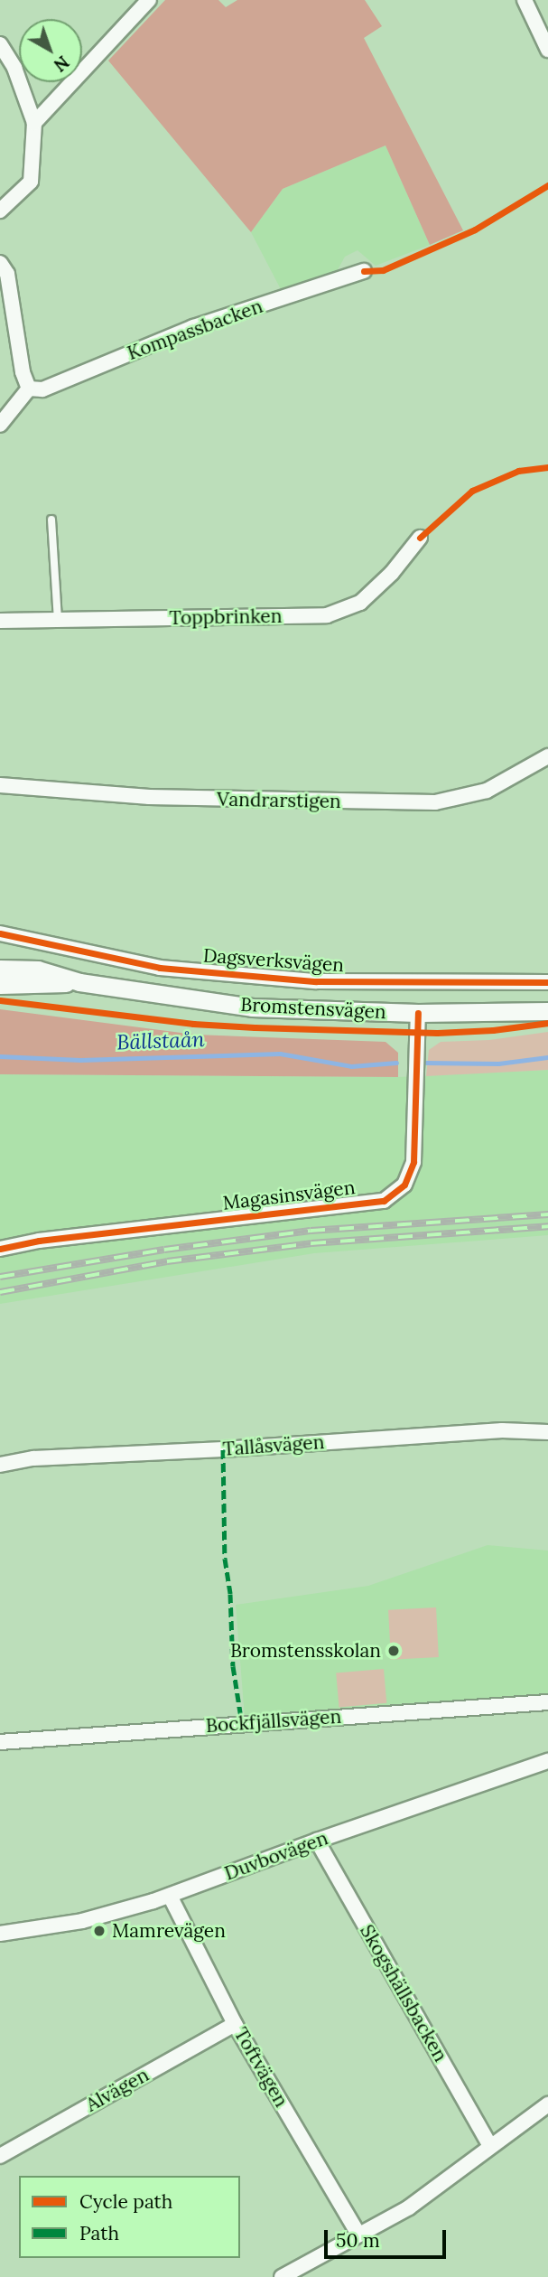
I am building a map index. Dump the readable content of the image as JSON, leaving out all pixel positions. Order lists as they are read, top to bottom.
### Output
{
  "streets": {
    "street": [
      "Kompassbacken",
      "Toppbrinken",
      "Vandrarstigen",
      "Dagsverksvägen",
      "Bromstensvägen",
      "Magasinsvägen",
      "Tallåsvägen",
      "Bockfjällsvägen",
      "Duvbovägen",
      "Skogshällsbacken",
      "Toftvägen",
      "Alvägen"
    ]
  },
  "crossings": [
    ["Bromstensvägen", "Magasinsvägen"],
    ["Duvbovägen", "Skogshällsbacken"],
    ["Duvbovägen", "Toftvägen"],
    ["Toftvägen", "Alvägen"]
  ],
  "water": ["Bällstaån"],
  "places": ["Bromstensskolan", "Mamrevägen"],
  "legend": ["Cycle path", "Path"],
  "scale_bar": "50 m",
  "north": "bottom right"
}
